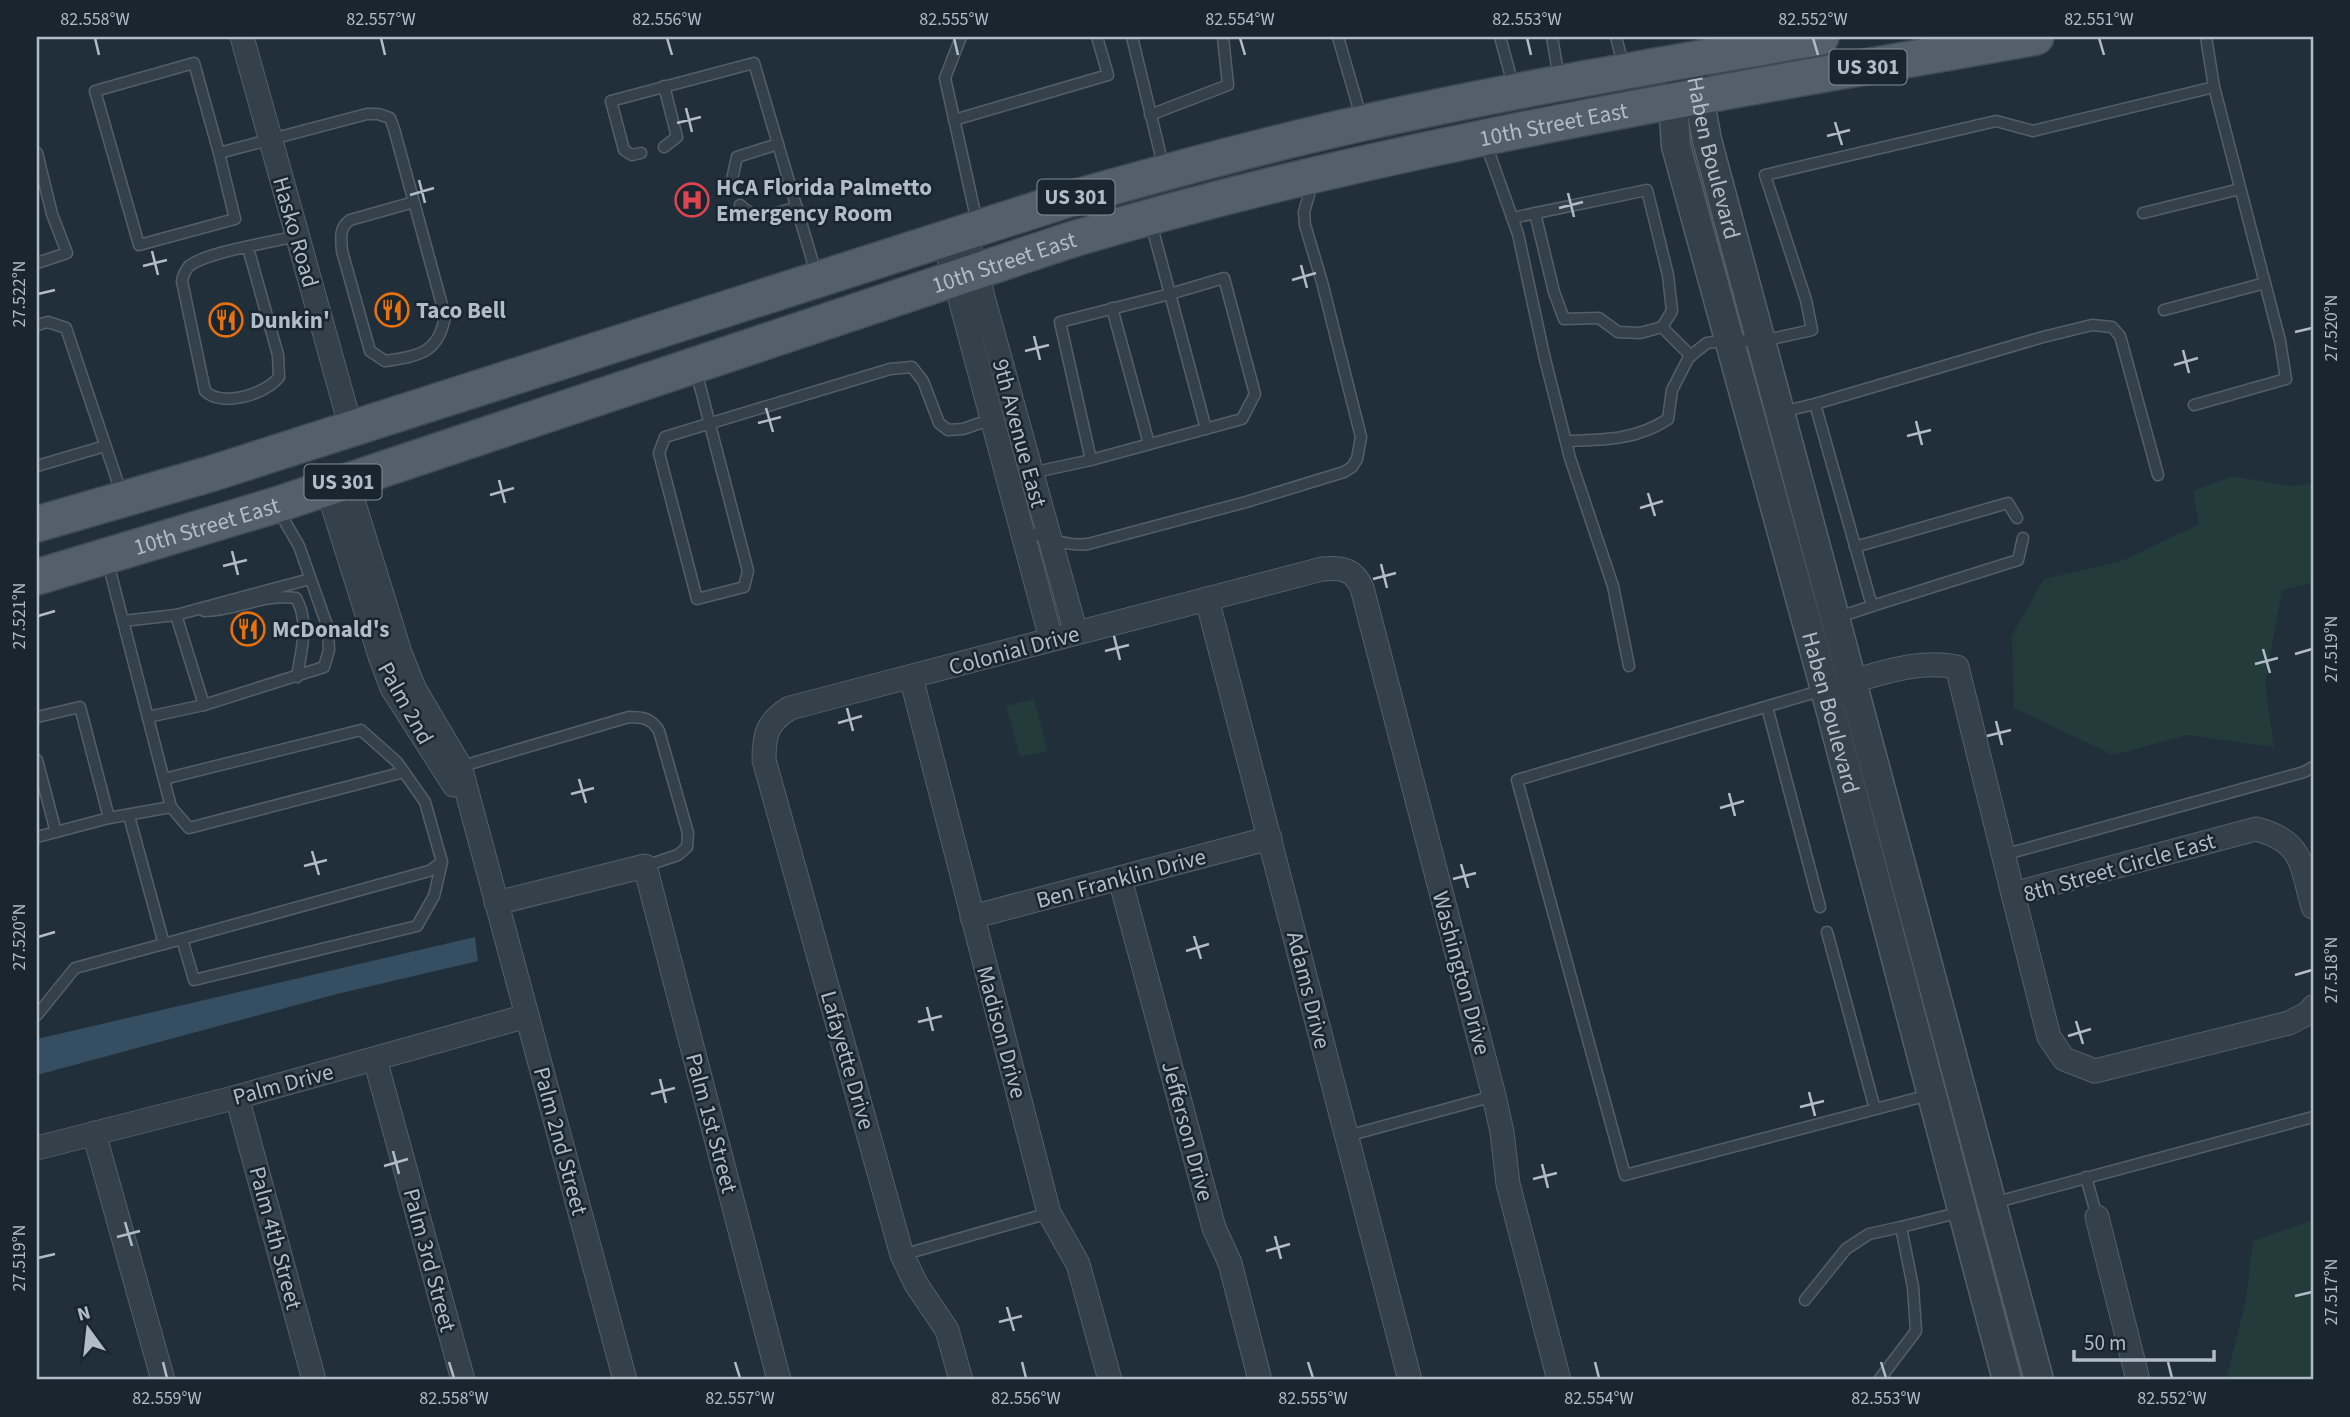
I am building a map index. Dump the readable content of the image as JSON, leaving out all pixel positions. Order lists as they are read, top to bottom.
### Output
{
  "streets": {
    "main road": ["US 301", "10th Street East"],
    "street": [
      "Haben Boulevard",
      "Hasko Road",
      "9th Avenue East",
      "Colonial Drive",
      "Palm 2nd",
      "8th Street Circle East",
      "Ben Franklin Drive",
      "Washington Drive",
      "Adams Drive",
      "Madison Drive",
      "Lafayette Drive",
      "Palm Drive",
      "Palm 1st Street",
      "Jefferson Drive",
      "Palm 2nd Street",
      "Palm 4th Street",
      "Palm 3rd Street"
    ]
  },
  "crossings": [
    ["10th Street East", "Haben Boulevard"],
    ["10th Street East", "Hasko Road"],
    ["10th Street East", "9th Avenue East"],
    ["10th Street East", "Palm 2nd"],
    ["9th Avenue East", "Colonial Drive"],
    ["Colonial Drive", "Washington Drive"],
    ["Colonial Drive", "Adams Drive"],
    ["Colonial Drive", "Madison Drive"],
    ["Colonial Drive", "Lafayette Drive"],
    ["Palm 2nd", "Palm 2nd Street"],
    ["Ben Franklin Drive", "Adams Drive"],
    ["Ben Franklin Drive", "Madison Drive"],
    ["Ben Franklin Drive", "Jefferson Drive"],
    ["Palm Drive", "Palm 2nd Street"],
    ["Palm Drive", "Palm 4th Street"],
    ["Palm Drive", "Palm 3rd Street"]
  ],
  "places": {
    "hospital": ["HCA Florida Palmetto Emergency Room"],
    "restaurant": ["Taco Bell", "Dunkin'", "McDonald's"]
  },
  "scale_bar": "50 m",
  "north": "top",
  "coordinates": [
    "82.558°W",
    "82.557°W",
    "82.556°W",
    "82.555°W",
    "82.554°W",
    "82.553°W",
    "82.552°W",
    "82.551°W",
    "27.522°N",
    "27.520°N",
    "27.521°N",
    "27.519°N",
    "27.518°N",
    "27.517°N",
    "82.559°W"
  ]
}
